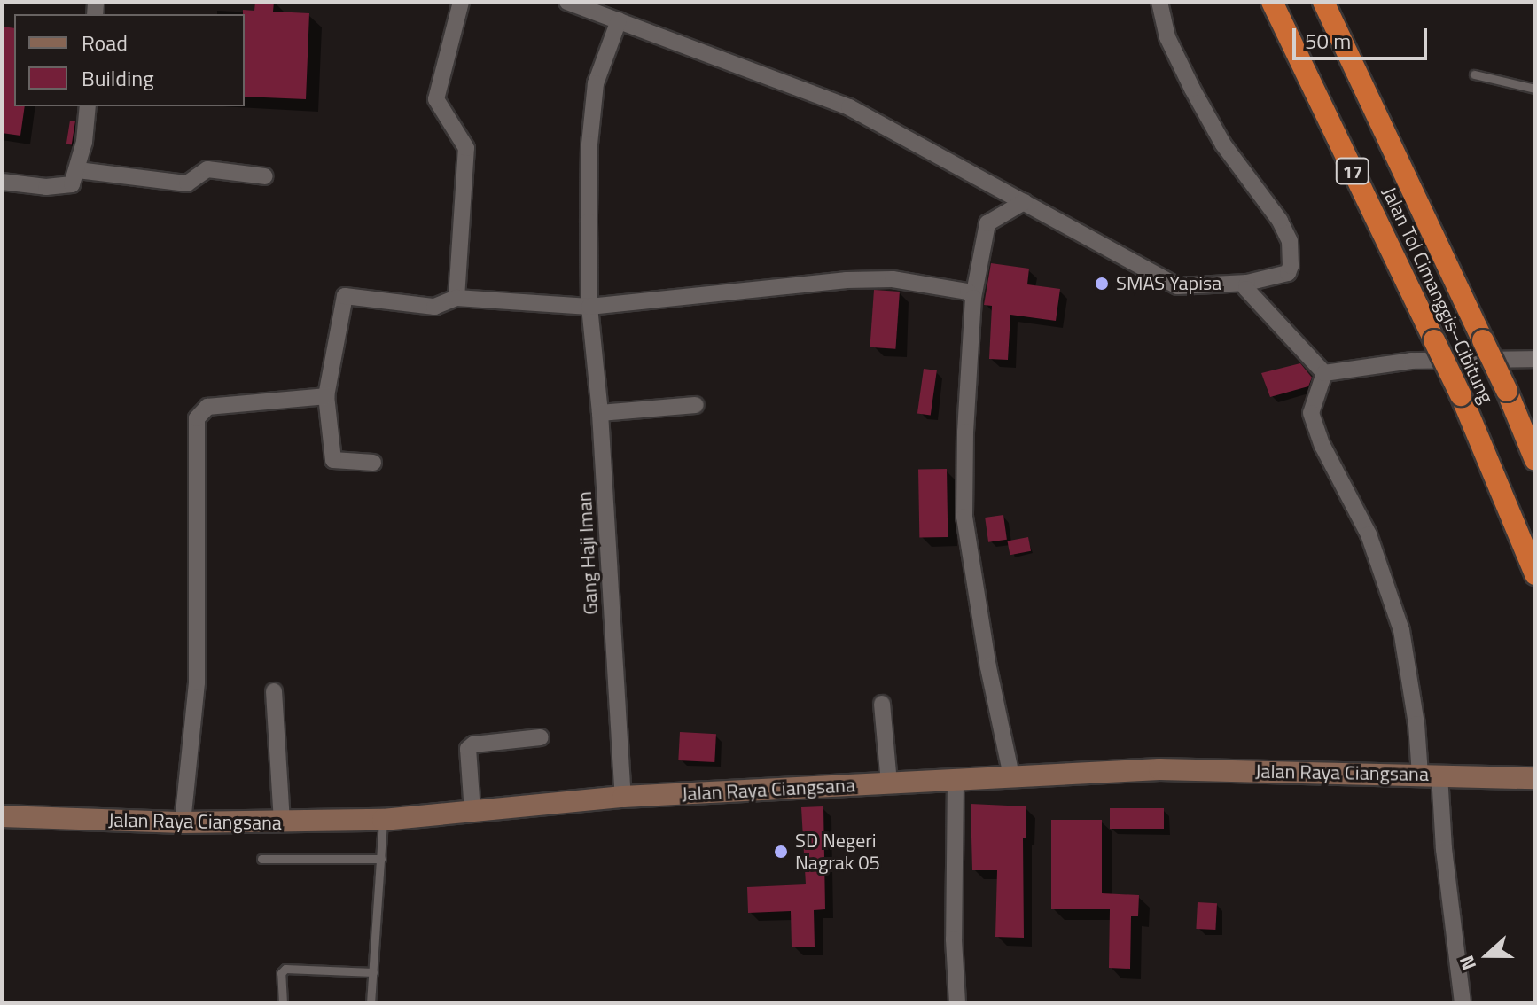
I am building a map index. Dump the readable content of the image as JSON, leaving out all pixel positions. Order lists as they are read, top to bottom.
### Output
{
  "streets": {
    "highway": ["17", "Jalan Tol Cimanggis–Cibitung"],
    "main road": ["Jalan Raya Ciangsana"],
    "street": ["Gang Haji Iman"]
  },
  "crossings": [
    ["Gang Haji Iman", "Jalan Raya Ciangsana"]
  ],
  "places": ["SMAS Yapisa", "SD Negeri Nagrak 05"],
  "legend": ["Road", "Building"],
  "scale_bar": "50 m",
  "north": "left"
}
